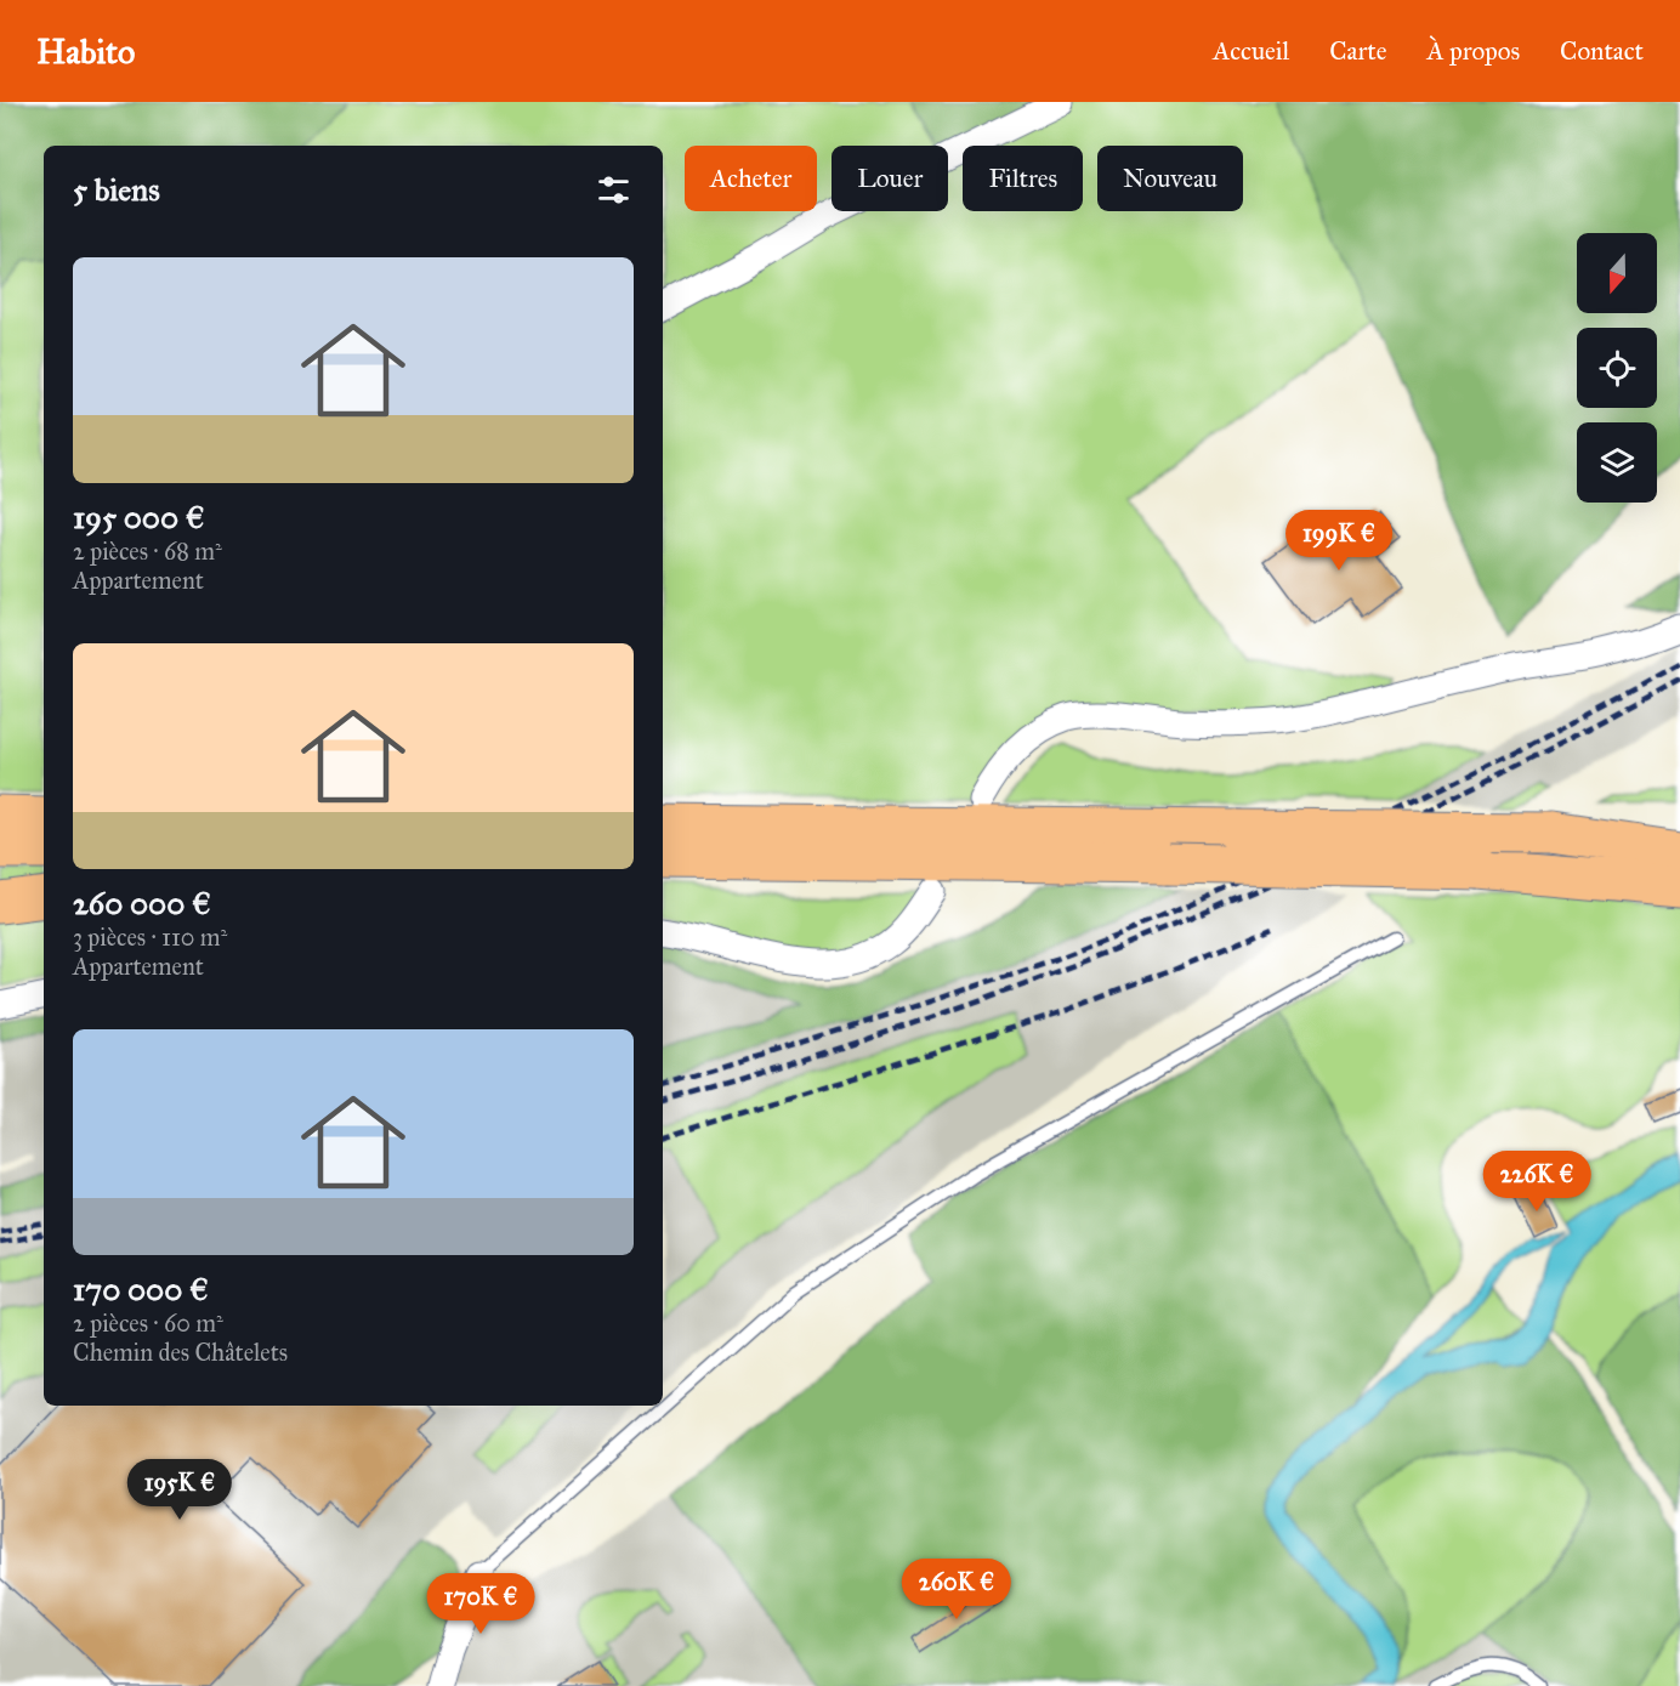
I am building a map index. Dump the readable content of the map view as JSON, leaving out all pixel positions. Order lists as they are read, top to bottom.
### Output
{
  "north": "bottom",
  "page": {
    "header": "Habito",
    "nav": [
      "Accueil",
      "Carte",
      "À propos",
      "Contact"
    ],
    "chip": [
      "Acheter",
      "Louer",
      "Filtres",
      "Nouveau"
    ],
    "heading": "5 biens",
    "list": [
      {
        "name": "195 000 €",
        "note": "2 pièces · 68 m² · Appartement"
      },
      {
        "name": "260 000 €",
        "note": "3 pièces · 110 m² · Appartement"
      },
      {
        "name": "170 000 €",
        "note": "2 pièces · 60 m² · Chemin des Châtelets"
      }
    ],
    "price": [
      "199K €",
      "226K €",
      "195K €",
      "260K €",
      "170K €"
    ]
  }
}
